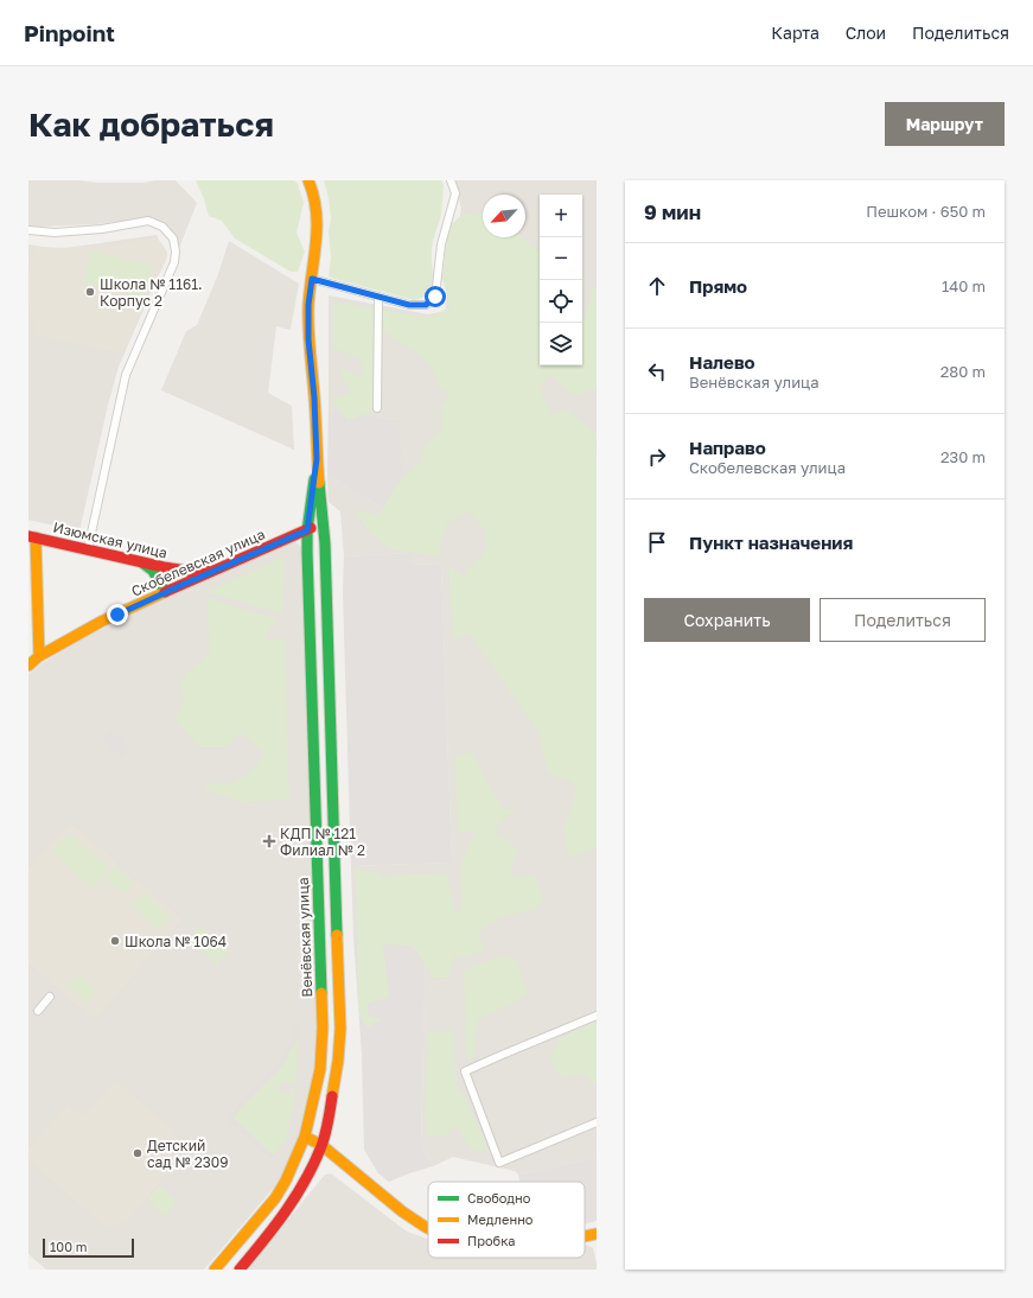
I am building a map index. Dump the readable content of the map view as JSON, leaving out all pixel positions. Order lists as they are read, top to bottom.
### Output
{
  "streets": {
    "street": ["Изюмская улица", "Скобелевская улица", "Венёвская улица"]
  },
  "crossings": [
    ["Изюмская улица", "Скобелевская улица"],
    ["Скобелевская улица", "Венёвская улица"]
  ],
  "places": {
    "other": ["Школа № 1161. Корпус 2", "Школа № 1064", "Детский сад № 2309"],
    "health": ["КДП № 121 Филиал № 2"]
  },
  "legend": ["Свободно", "Медленно", "Пробка"],
  "scale_bar": "100 m",
  "north": "bottom left",
  "page": {
    "header": "Pinpoint",
    "nav": ["Карта", "Слои", "Поделиться"],
    "buttons": [
      "Маршрут",
      ["Сохранить", "Поделиться"]
    ],
    "title": "Как добраться",
    "heading": ["9 мин", "Пешком · 650 m"],
    "map_buttons": ["+", "−"],
    "list": [
      ["Прямо", "140 m"],
      ["Налево", "Венёвская улица", "280 m"],
      ["Направо", "Скобелевская улица", "230 m"],
      "Пункт назначения"
    ],
    "scale": "100 m"
  }
}
